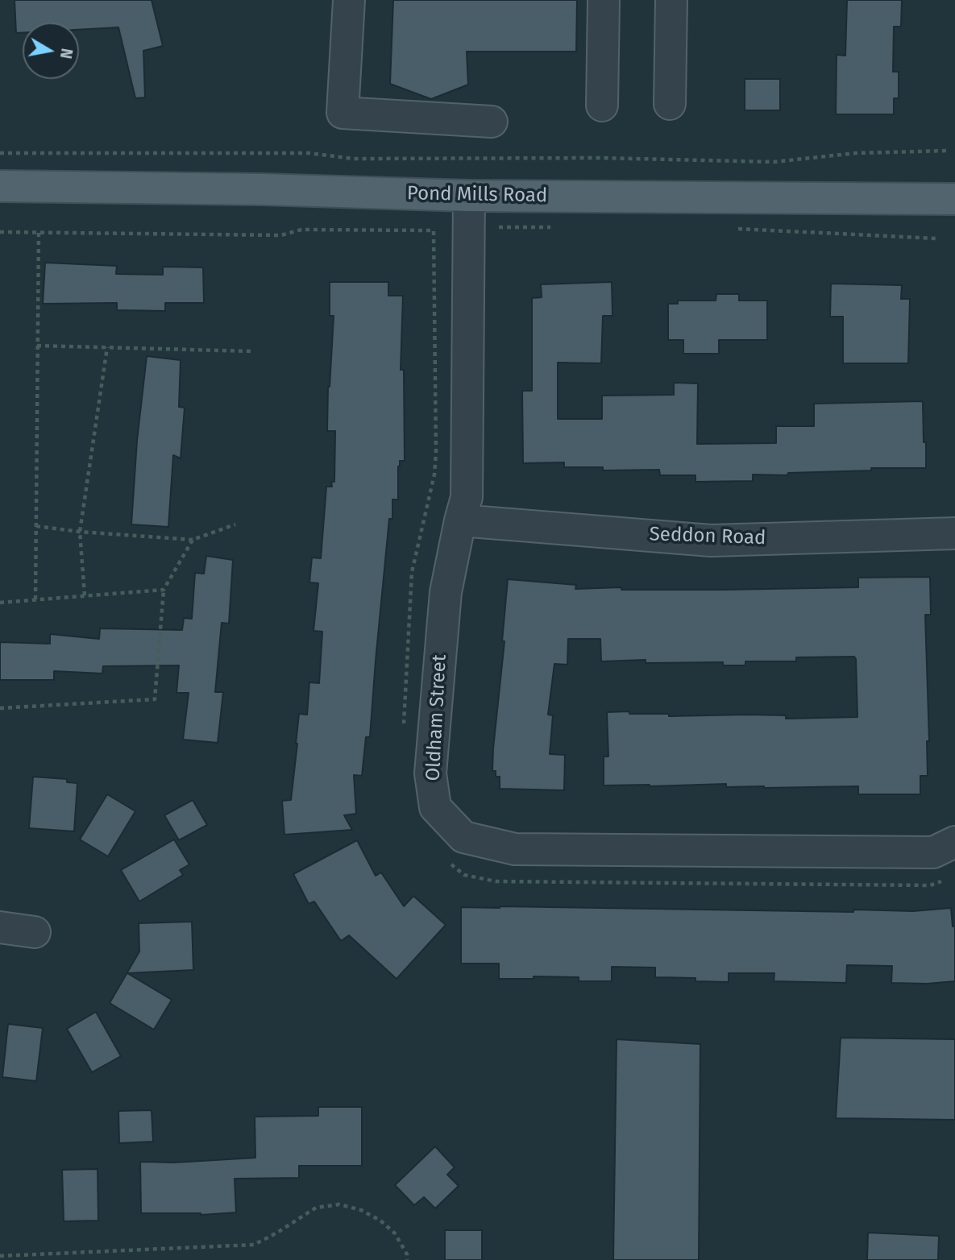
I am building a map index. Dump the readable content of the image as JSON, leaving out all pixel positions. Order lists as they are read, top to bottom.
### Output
{
  "streets": {
    "main road": ["Pond Mills Road"],
    "street": ["Seddon Road", "Oldham Street"]
  },
  "crossings": [
    ["Pond Mills Road", "Oldham Street"],
    ["Seddon Road", "Oldham Street"]
  ],
  "north": "right"
}
